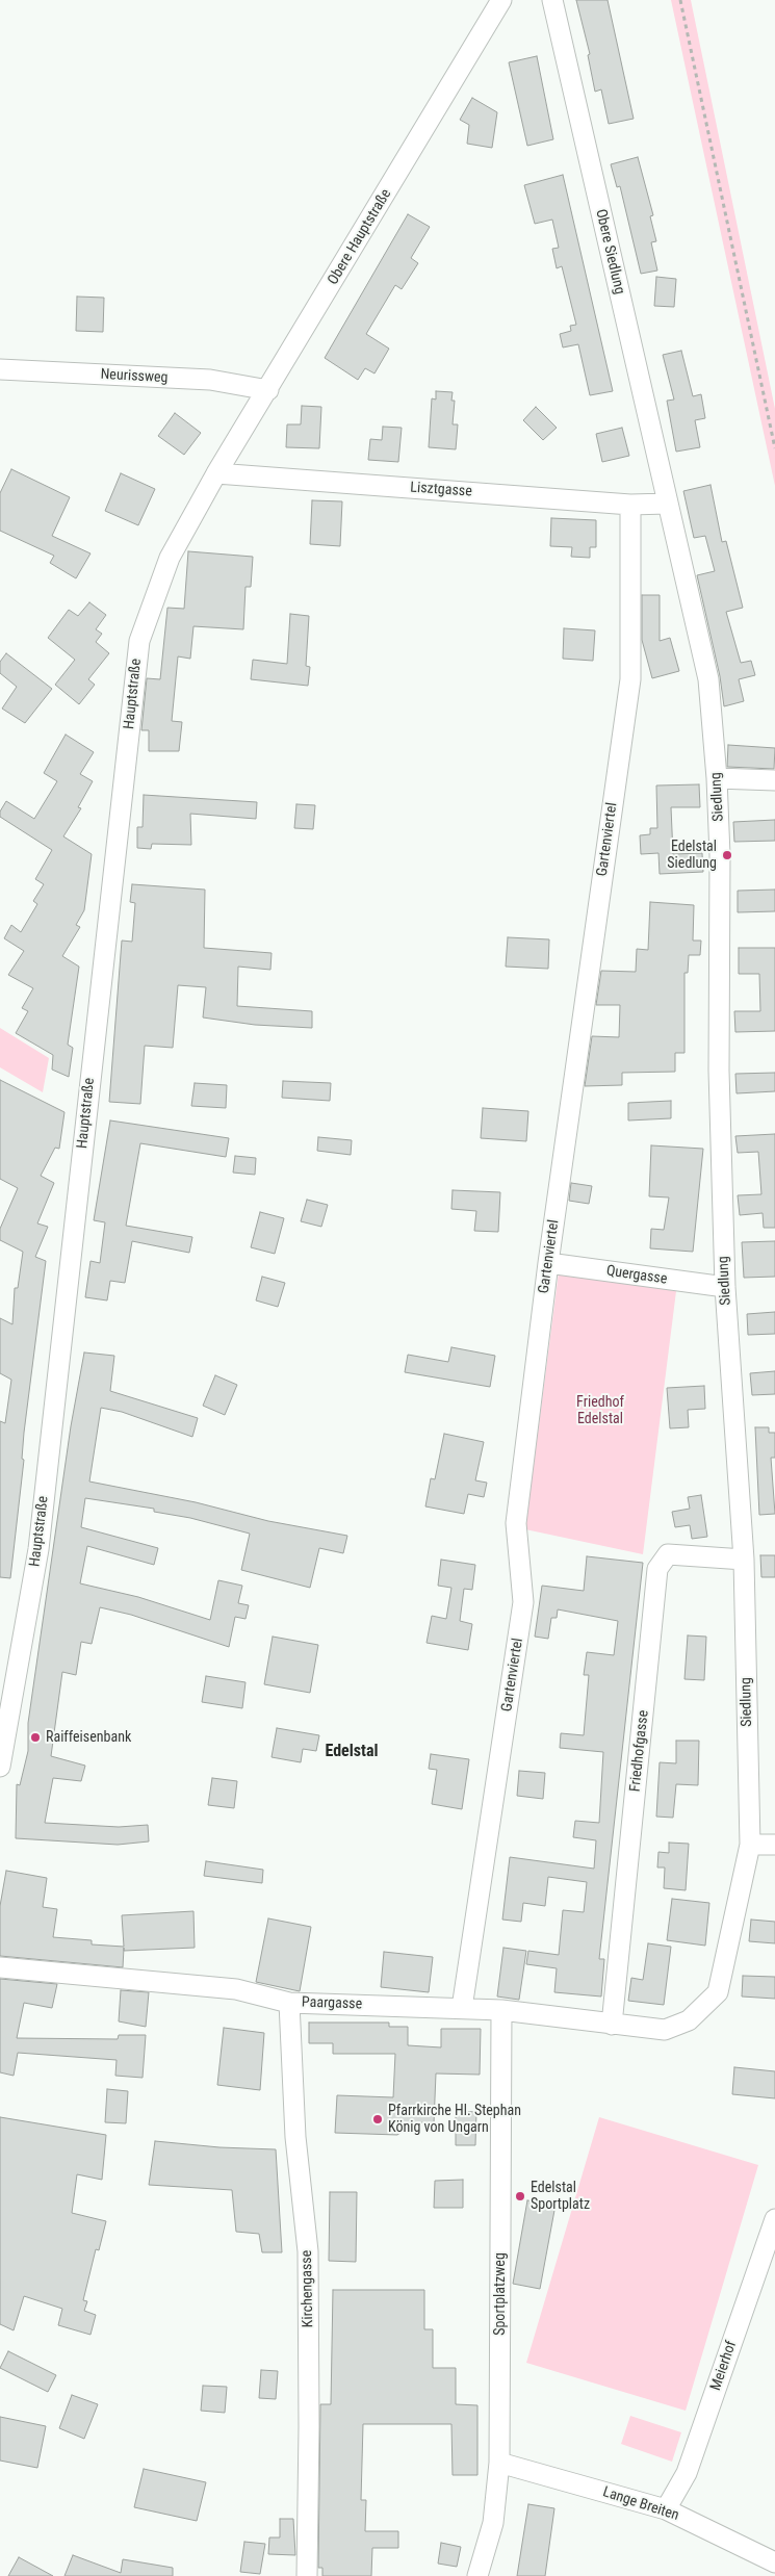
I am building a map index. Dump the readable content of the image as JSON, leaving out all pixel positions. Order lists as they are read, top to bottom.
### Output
{
  "streets": {
    "street": [
      "Obere Hauptstraße",
      "Obere Siedlung",
      "Neurissweg",
      "Lisztgasse",
      "Hauptstraße",
      "Siedlung",
      "Gartenviertel",
      "Quergasse",
      "Friedhofgasse",
      "Paargasse",
      "Kirchengasse",
      "Sportplatzweg",
      "Meierhof",
      "Lange Breiten"
    ]
  },
  "crossings": [
    ["Obere Hauptstraße", "Neurissweg"],
    ["Obere Hauptstraße", "Lisztgasse"],
    ["Obere Hauptstraße", "Hauptstraße"],
    ["Obere Siedlung", "Lisztgasse"],
    ["Obere Siedlung", "Siedlung"],
    ["Lisztgasse", "Hauptstraße"],
    ["Lisztgasse", "Siedlung"],
    ["Lisztgasse", "Gartenviertel"],
    ["Siedlung", "Quergasse"],
    ["Siedlung", "Friedhofgasse"],
    ["Siedlung", "Paargasse"],
    ["Gartenviertel", "Quergasse"],
    ["Gartenviertel", "Paargasse"],
    ["Friedhofgasse", "Paargasse"],
    ["Paargasse", "Kirchengasse"],
    ["Paargasse", "Sportplatzweg"],
    ["Sportplatzweg", "Lange Breiten"],
    ["Meierhof", "Lange Breiten"]
  ],
  "districts": ["Edelstal"],
  "parks": ["Friedhof Edelstal"],
  "places": [
    "Edelstal Siedlung",
    "Raiffeisenbank",
    "Pfarrkirche Hl. Stephan König von Ungarn",
    "Edelstal Sportplatz"
  ]
}
